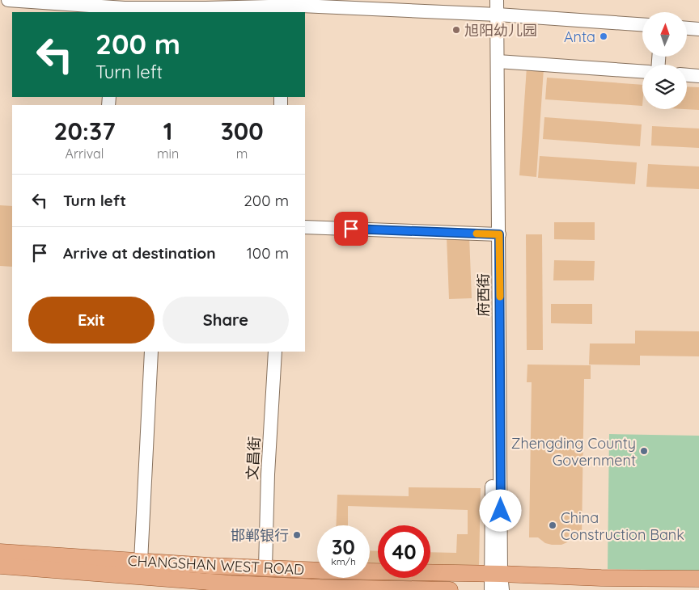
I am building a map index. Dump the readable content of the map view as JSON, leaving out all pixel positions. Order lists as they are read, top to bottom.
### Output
{
  "streets": {
    "main road": ["CHANGSHAN WEST ROAD"],
    "street": ["府西街", "文昌街"]
  },
  "crossings": [
    ["府西街", "CHANGSHAN WEST ROAD"],
    ["文昌街", "CHANGSHAN WEST ROAD"]
  ],
  "places": [
    "旭阳幼儿园",
    "Anta",
    "Zhengding County Government",
    "China Construction Bank",
    "邯郸银行"
  ],
  "north": "top",
  "page": {
    "turn": ["200 m", "Turn left"],
    "eta": [
      "20:37",
      "Arrival",
      "1",
      "min",
      "300",
      "m"
    ],
    "list": [
      {
        "name": "Turn left",
        "value": "200 m"
      },
      {
        "name": "Arrive at destination",
        "value": "100 m"
      }
    ],
    "buttons": ["Exit", "Share"],
    "speed": "30 km/h",
    "limit": "40"
  }
}
